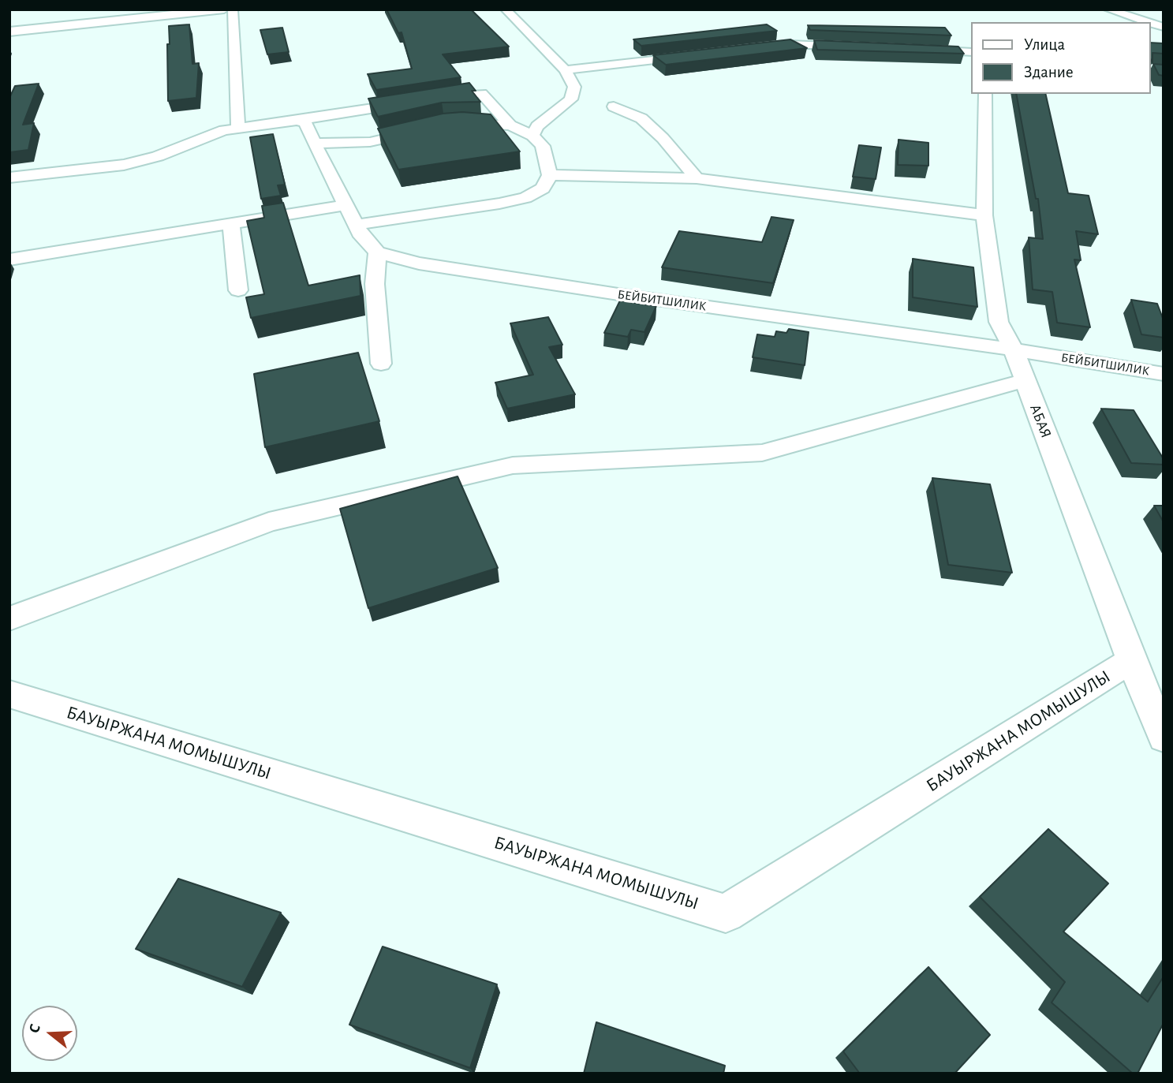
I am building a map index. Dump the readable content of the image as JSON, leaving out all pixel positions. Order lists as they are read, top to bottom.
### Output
{
  "streets": {
    "street": ["БЕЙБИТШИЛИК", "АБАЯ", "БАУЫРЖАНА МОМЫШУЛЫ"]
  },
  "crossings": [
    ["БЕЙБИТШИЛИК", "АБАЯ"],
    ["АБАЯ", "БАУЫРЖАНА МОМЫШУЛЫ"]
  ],
  "legend": ["Улица", "Здание"],
  "north": "left"
}
